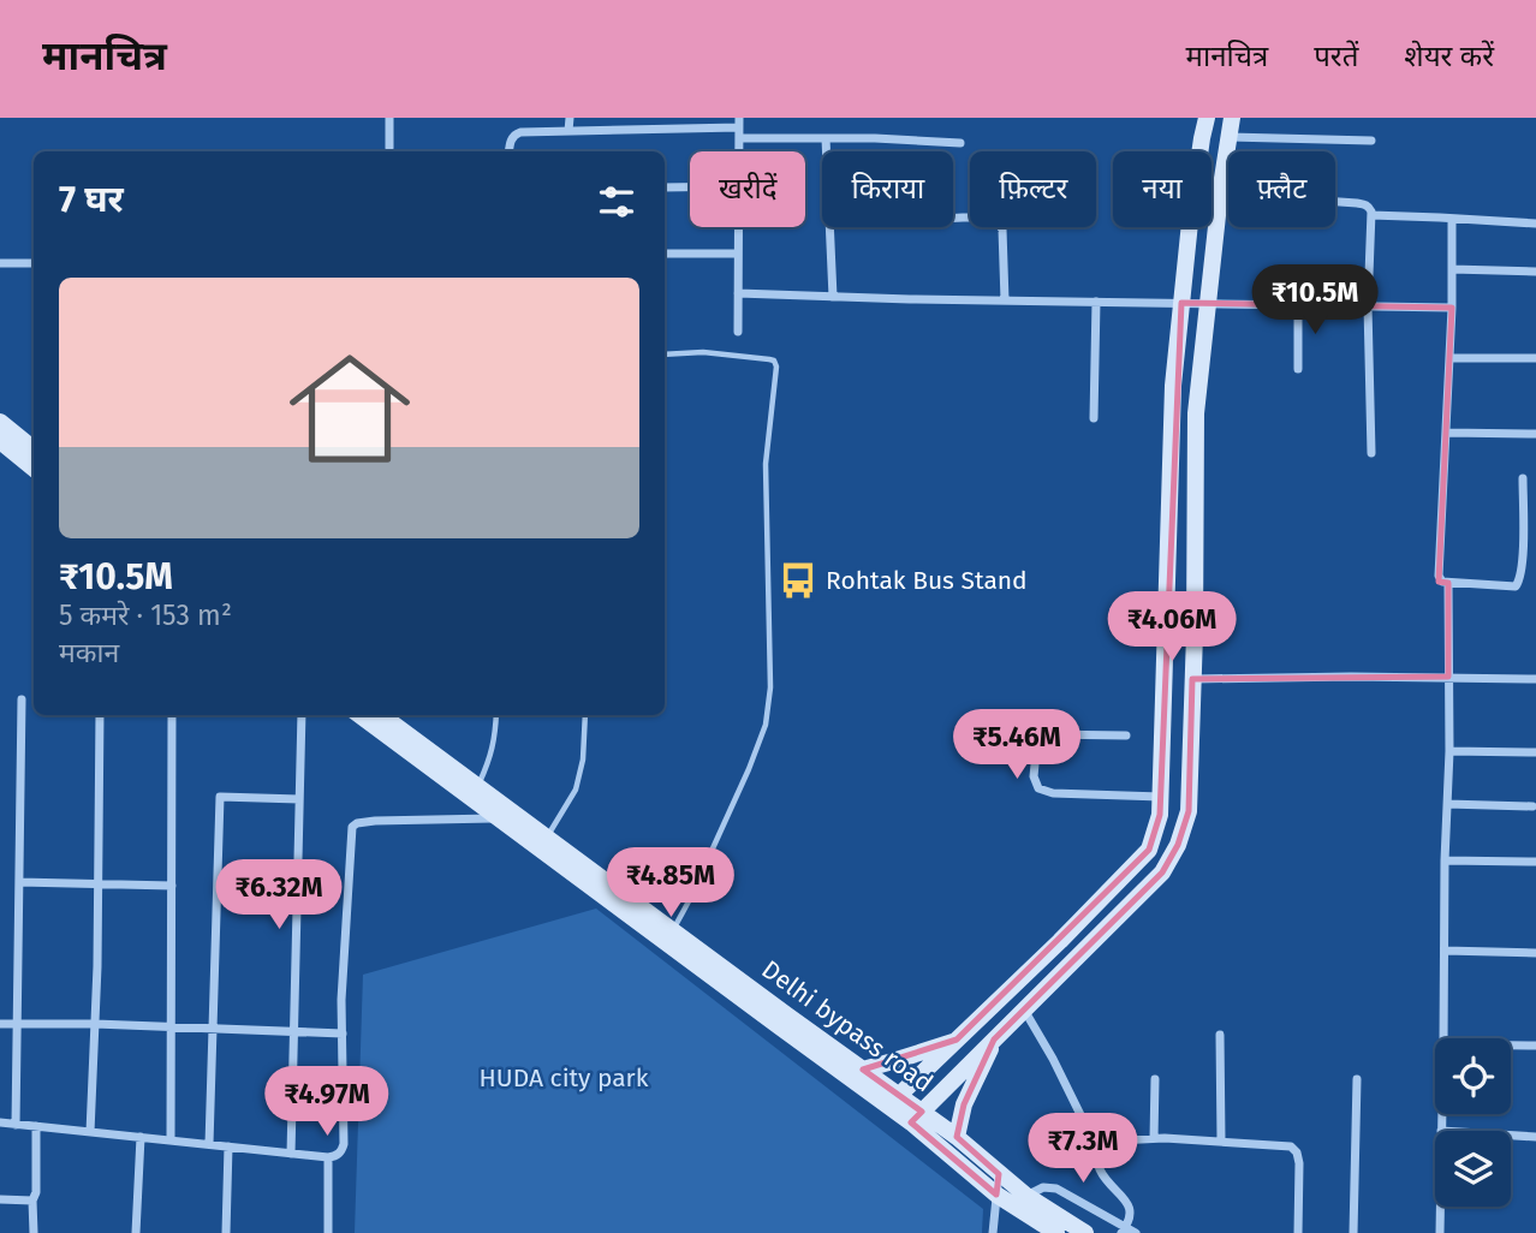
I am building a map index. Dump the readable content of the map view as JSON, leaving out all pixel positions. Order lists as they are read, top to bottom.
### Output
{
  "streets": {
    "main road": ["Delhi bypass road"]
  },
  "parks": ["HUDA city park"],
  "places": {
    "bus stop": ["Rohtak Bus Stand"]
  },
  "page": {
    "header": "मानचित्र",
    "nav": ["मानचित्र", "परतें", "शेयर करें"],
    "chip": [
      "खरीदें",
      "किराया",
      "फ़िल्टर",
      "नया",
      "फ़्लैट"
    ],
    "heading": "7 घर",
    "list": [
      {
        "name": "₹10.5M",
        "note": "5 कमरे · 153 m² · मकान"
      }
    ],
    "price": [
      "₹10.5M",
      "₹4.06M",
      "₹5.46M",
      "₹4.85M",
      "₹6.32M",
      "₹4.97M",
      "₹7.3M"
    ]
  }
}
